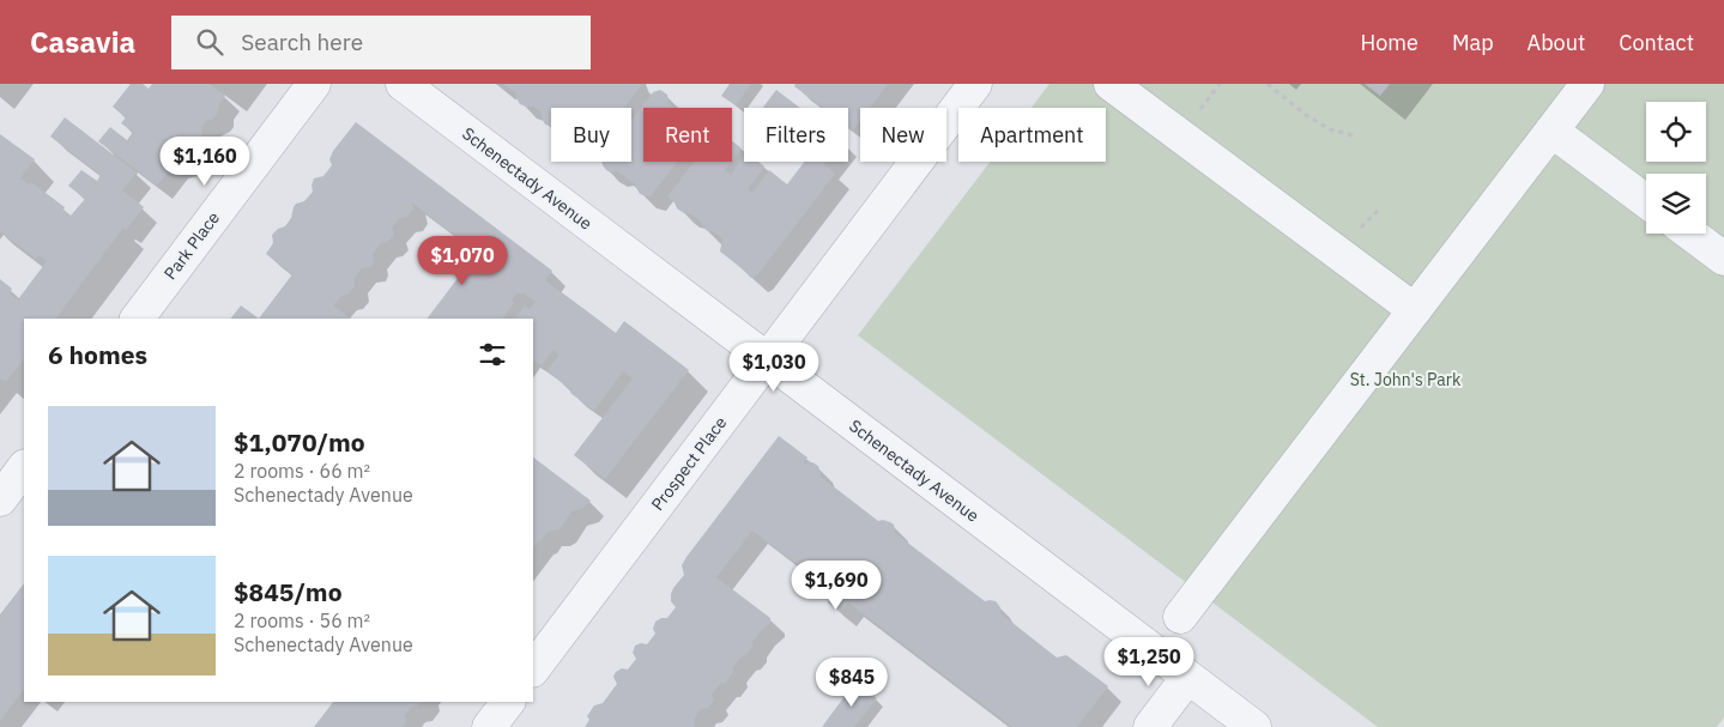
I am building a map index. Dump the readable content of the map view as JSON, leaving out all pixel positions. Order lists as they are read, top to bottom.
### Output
{
  "streets": {
    "street": ["Schenectady Avenue", "Park Place", "Prospect Place"]
  },
  "crossings": [
    ["Schenectady Avenue", "Prospect Place"]
  ],
  "parks": ["St. John's Park"],
  "page": {
    "header": "Casavia",
    "search": "Search here",
    "nav": [
      "Home",
      "Map",
      "About",
      "Contact"
    ],
    "chip": [
      "Buy",
      "Rent",
      "Filters",
      "New",
      "Apartment"
    ],
    "price": [
      "$1,160",
      "$1,070",
      "$1,030",
      "$1,690",
      "$1,250",
      "$845"
    ],
    "heading": "6 homes",
    "list": [
      {
        "name": "$1,070/mo",
        "note": "2 rooms · 66 m² · Schenectady Avenue"
      },
      {
        "name": "$845/mo",
        "note": "2 rooms · 56 m² · Schenectady Avenue"
      }
    ]
  }
}
